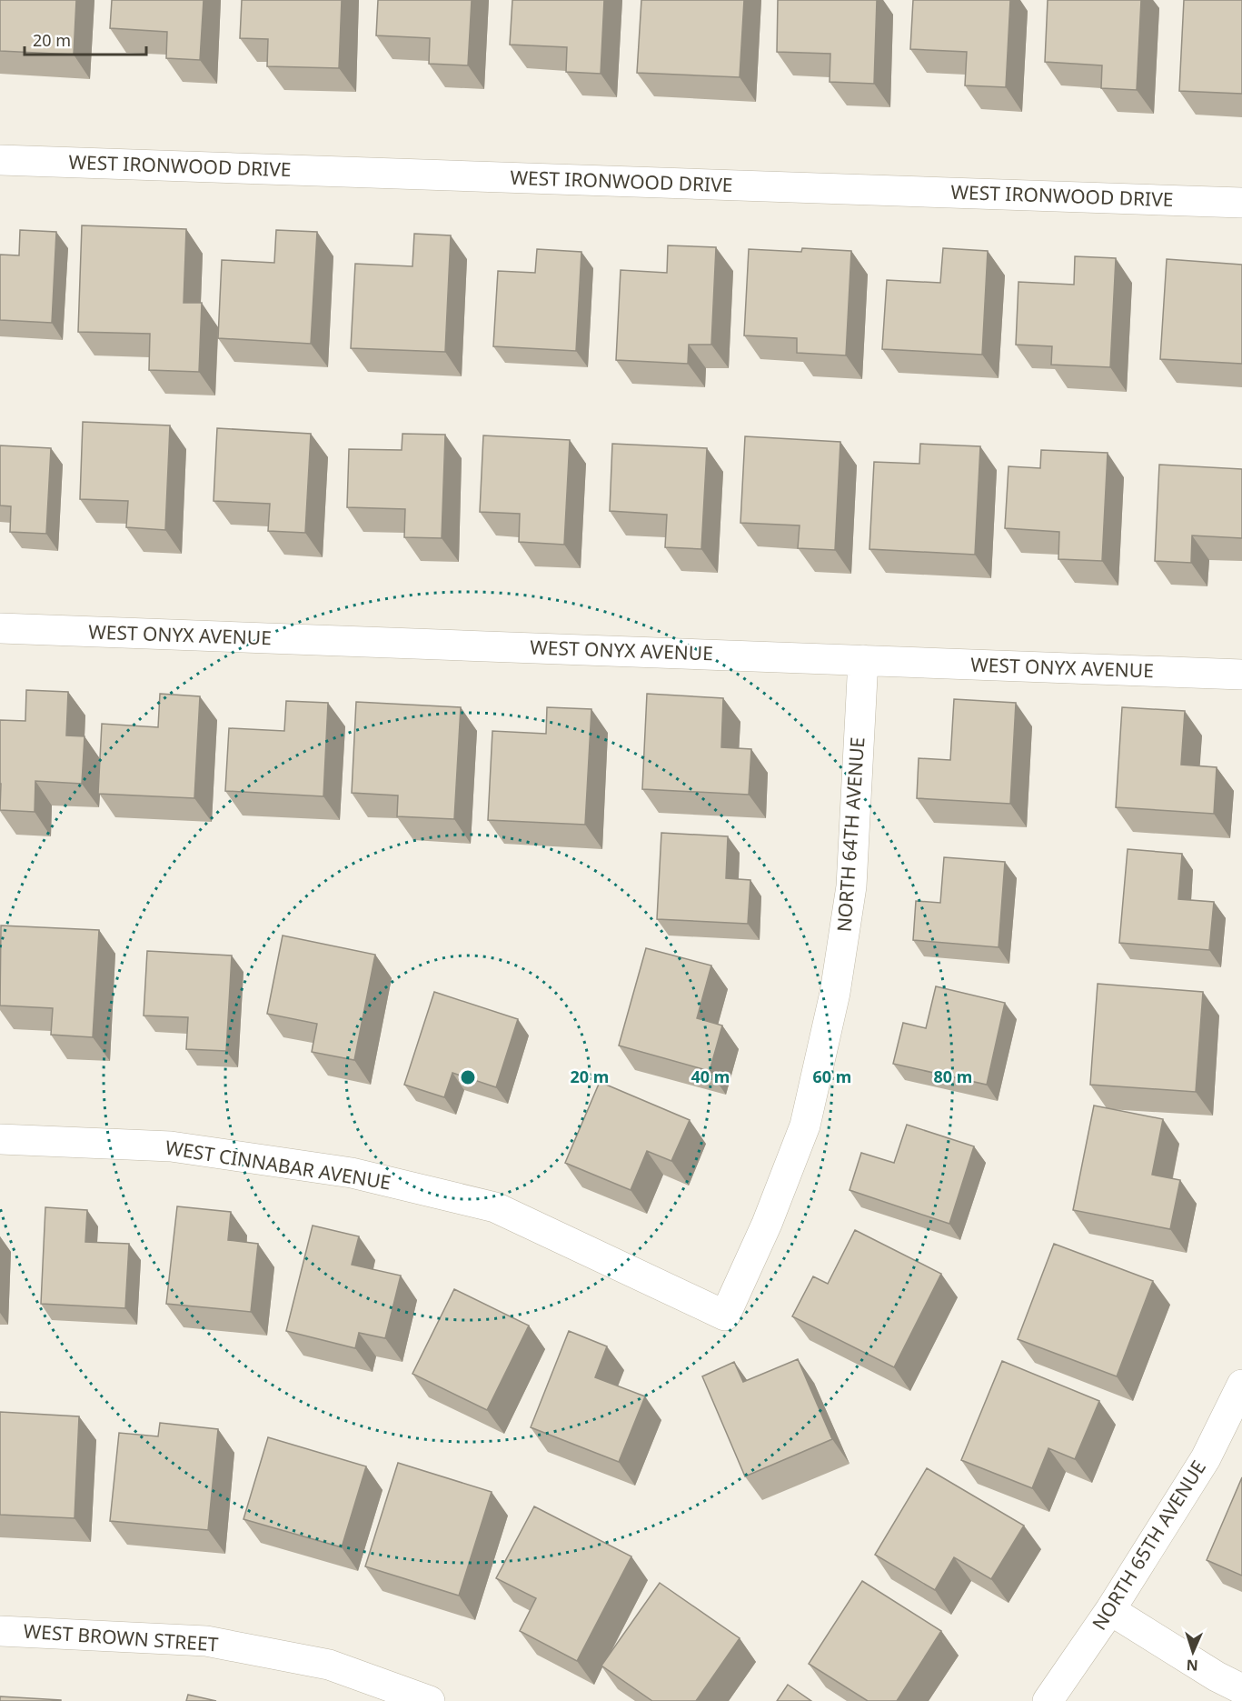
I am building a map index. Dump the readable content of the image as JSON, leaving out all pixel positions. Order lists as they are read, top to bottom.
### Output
{
  "streets": {
    "street": [
      "WEST IRONWOOD DRIVE",
      "WEST ONYX AVENUE",
      "NORTH 64TH AVENUE",
      "WEST CINNABAR AVENUE",
      "NORTH 65TH AVENUE",
      "WEST BROWN STREET"
    ]
  },
  "crossings": [
    ["WEST ONYX AVENUE", "NORTH 64TH AVENUE"],
    ["NORTH 64TH AVENUE", "WEST CINNABAR AVENUE"]
  ],
  "scale_bar": "20 m",
  "north": "bottom",
  "rings": [
    "20 m",
    "40 m",
    "60 m",
    "80 m"
  ]
}
